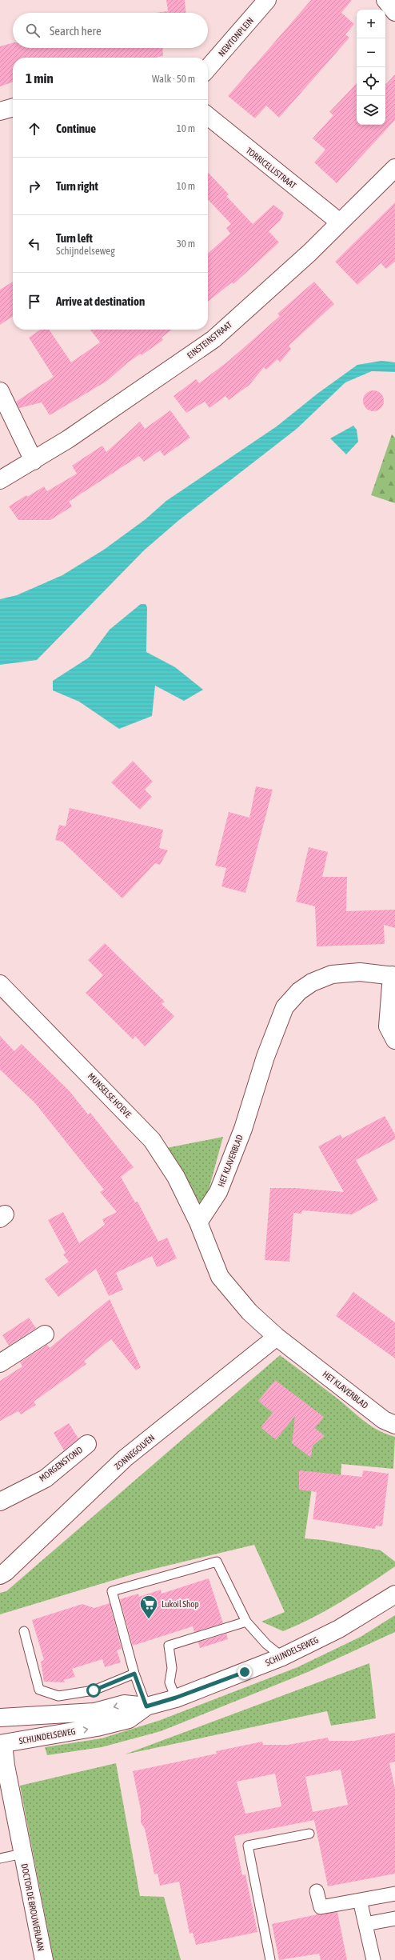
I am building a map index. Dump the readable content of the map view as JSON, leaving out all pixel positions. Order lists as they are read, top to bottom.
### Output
{
  "streets": {
    "street": [
      "NEWTONPLEIN",
      "TORRICELLISTRAAT",
      "EINSTEINSTRAAT",
      "MUNSELSE HOEVE",
      "HET KLAVERBLAD",
      "ZONNEGOLVEN",
      "MORGENSTOND",
      "SCHIJNDELSEWEG",
      "DOCTOR DE BROUWERLAAN"
    ]
  },
  "crossings": [
    ["TORRICELLISTRAAT", "EINSTEINSTRAAT"],
    ["MUNSELSE HOEVE", "HET KLAVERBLAD"],
    ["HET KLAVERBLAD", "ZONNEGOLVEN"],
    ["SCHIJNDELSEWEG", "DOCTOR DE BROUWERLAAN"]
  ],
  "places": {
    "supermarket": ["Lukoil Shop"]
  },
  "page": {
    "map_buttons": ["+", "−"],
    "search": "Search here",
    "heading": ["1 min", "Walk · 50 m"],
    "list": [
      ["Continue", "10 m"],
      ["Turn right", "10 m"],
      ["Turn left", "Schijndelseweg", "30 m"],
      "Arrive at destination"
    ]
  }
}
